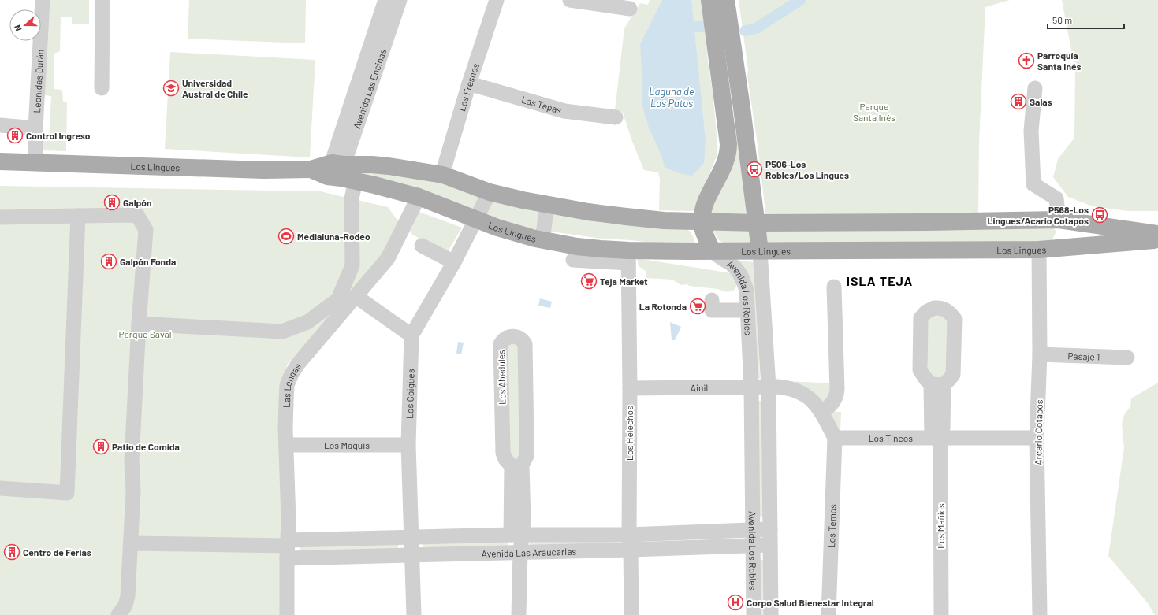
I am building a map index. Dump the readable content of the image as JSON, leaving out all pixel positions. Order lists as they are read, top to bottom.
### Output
{
  "streets": {
    "main road": ["Los Lingues", "Avenida Los Robles"],
    "street": [
      "Leonidas Durán",
      "Los Fresnos",
      "Avenida Las Encinas",
      "Las Tepas",
      "Pasaje 1",
      "Los Abedules",
      "Las Lengas",
      "Ainil",
      "Los Coigües",
      "Arcario Cotapos",
      "Los Helechos",
      "Los Tineos",
      "Los Maquis",
      "Los Temos",
      "Los Mañíos",
      "Avenida Las Araucarias"
    ]
  },
  "crossings": [
    ["Leonidas Durán", "Los Lingues"],
    ["Los Fresnos", "Las Tepas"],
    ["Los Fresnos", "Los Lingues"],
    ["Avenida Las Encinas", "Los Lingues"],
    ["Los Lingues", "Avenida Los Robles"],
    ["Los Lingues", "Las Lengas"],
    ["Los Lingues", "Los Coigües"],
    ["Los Lingues", "Arcario Cotapos"],
    ["Los Lingues", "Los Helechos"],
    ["Avenida Los Robles", "Ainil"],
    ["Avenida Los Robles", "Avenida Las Araucarias"],
    ["Pasaje 1", "Arcario Cotapos"],
    ["Los Abedules", "Avenida Las Araucarias"],
    ["Las Lengas", "Los Maquis"],
    ["Las Lengas", "Avenida Las Araucarias"],
    ["Ainil", "Los Helechos"],
    ["Los Coigües", "Los Maquis"],
    ["Los Coigües", "Avenida Las Araucarias"],
    ["Arcario Cotapos", "Los Tineos"],
    ["Los Helechos", "Avenida Las Araucarias"],
    ["Los Tineos", "Los Temos"],
    ["Los Tineos", "Los Mañíos"]
  ],
  "districts": ["ISLA TEJA"],
  "water": ["Laguna de Los Patos"],
  "parks": ["Parque Santa Inés", "Parque Saval"],
  "places": {
    "church": ["Parroquía Santa Inés"],
    "school or university": ["Universidad Austral de Chile"],
    "building": [
      "Salas",
      "Control Ingreso",
      "Galpón",
      "Galpón Fonda",
      "Patio de Comida",
      "Centro de Ferias"
    ],
    "bus stop": ["P506-Los Robles/Los Lingues", "P568-Los Lingues/Acario Cotapos"],
    "sports": ["Medialuna-Rodeo"],
    "supermarket": ["Teja Market", "La Rotonda"],
    "hospital": ["Corpo Salud Bienestar Integral"]
  },
  "scale_bar": "50 m",
  "north": "left"
}
